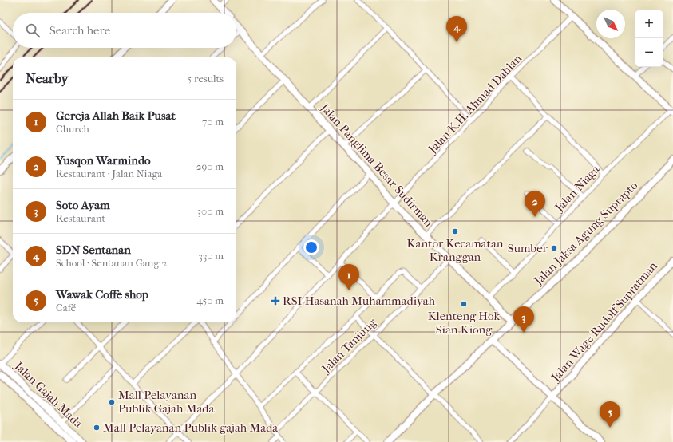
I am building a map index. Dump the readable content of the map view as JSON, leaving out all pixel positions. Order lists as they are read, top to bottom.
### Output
{
  "streets": {
    "street": [
      "Jalan K.H. Ahmad Dahlan",
      "Jalan Panglima Besar Sudirman",
      "Jalan Niaga",
      "Jalan Jaksa Agung Suprapto",
      "Jalan Wage Rudolf Supratman",
      "Jalan Tanjung",
      "Jalan Gajah Mada"
    ]
  },
  "crossings": [
    ["Jalan K.H. Ahmad Dahlan", "Jalan Panglima Besar Sudirman"],
    ["Jalan Panglima Besar Sudirman", "Jalan Niaga"],
    ["Jalan Panglima Besar Sudirman", "Jalan Jaksa Agung Suprapto"],
    ["Jalan Panglima Besar Sudirman", "Jalan Tanjung"]
  ],
  "places": {
    "other": [
      "Kantor Kecamatan Kranggan",
      "Sumber",
      "Klenteng Hok Sian Kiong",
      "Mall Pelayanan Publik Gajah Mada",
      "Mall Pelayanan Publik gajah Mada"
    ],
    "health": ["RSI Hasanah Muhammadiyah"]
  },
  "north": "bottom right",
  "page": {
    "map_buttons": ["+", "−"],
    "search": "Search here",
    "pins": [
      "4",
      "2",
      "1",
      "3",
      "5"
    ],
    "heading": ["Nearby", "5 results"],
    "list": [
      {
        "mark": "1",
        "name": "Gereja Allah Baik Pusat",
        "note": "Church",
        "value": "70 m"
      },
      {
        "mark": "2",
        "name": "Yusqon Warmindo",
        "note": "Restaurant · Jalan Niaga",
        "value": "290 m"
      },
      {
        "mark": "3",
        "name": "Soto Ayam",
        "note": "Restaurant",
        "value": "300 m"
      },
      {
        "mark": "4",
        "name": "SDN Sentanan",
        "note": "School · Sentanan Gang 2",
        "value": "330 m"
      },
      {
        "mark": "5",
        "name": "Wawak Coffe shop",
        "note": "Café",
        "value": "450 m"
      }
    ]
  }
}
